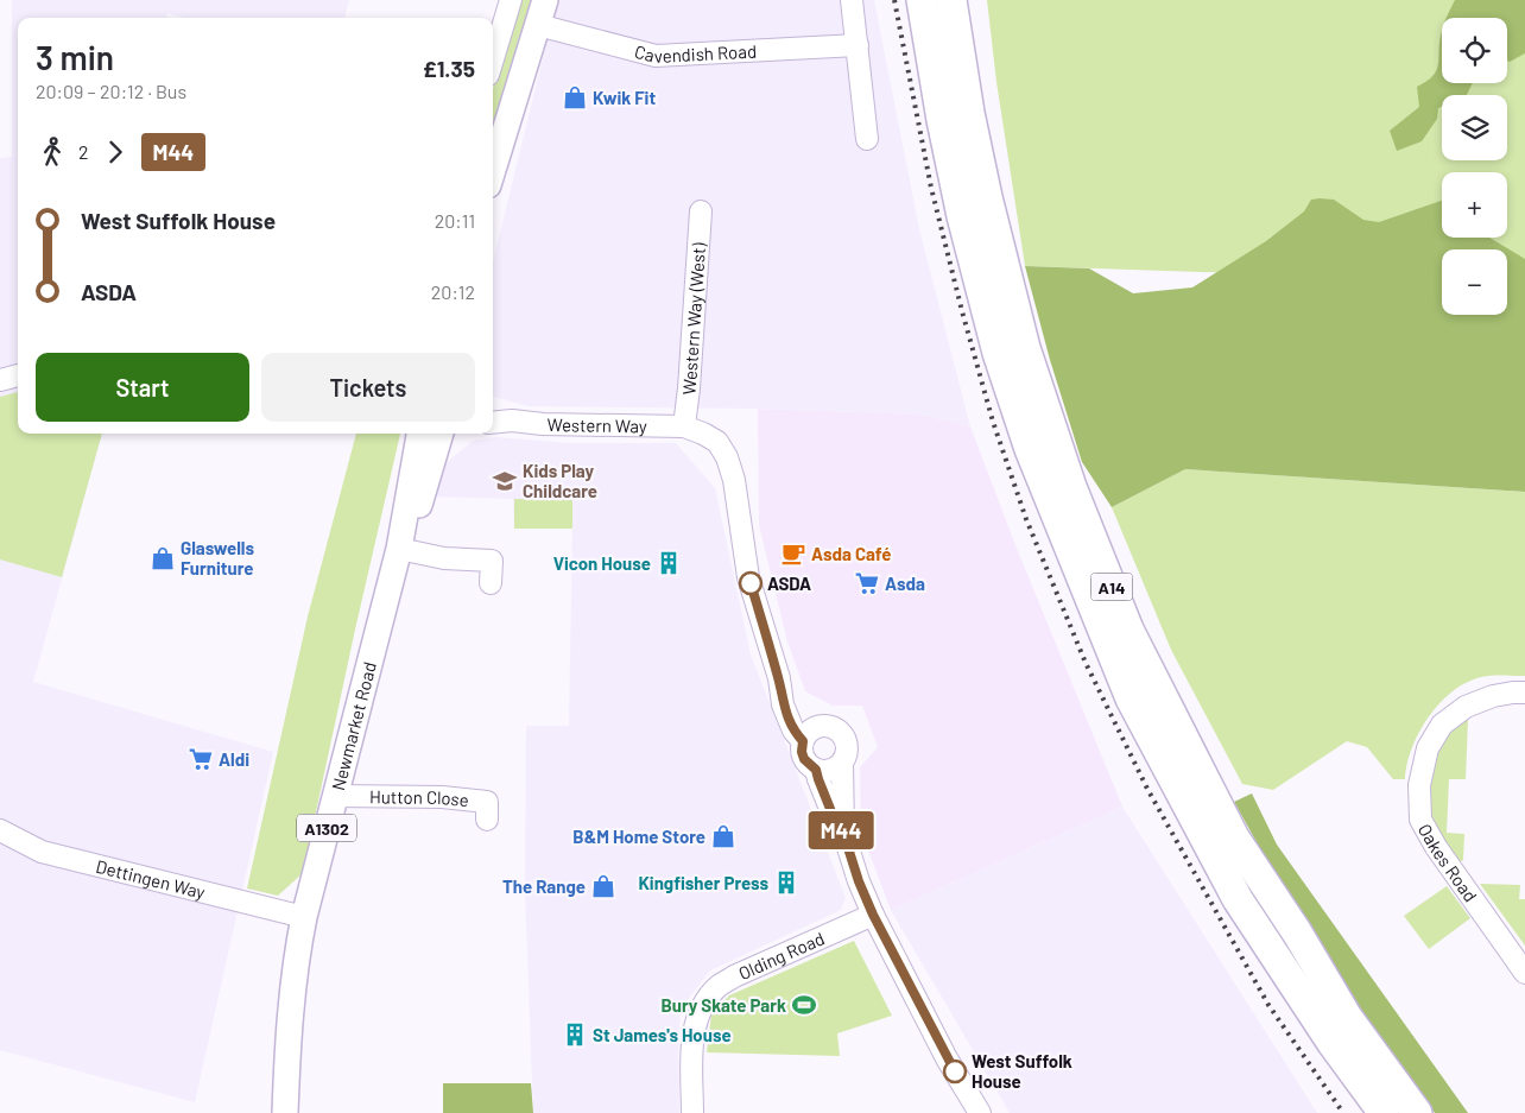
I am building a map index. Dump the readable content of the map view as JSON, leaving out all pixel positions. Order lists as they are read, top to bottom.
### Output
{
  "streets": {
    "highway": ["A14"],
    "main road": ["Newmarket Road", "A1302"],
    "street": [
      "Cavendish Road",
      "Western Way (West)",
      "Western Way",
      "Hutton Close",
      "Oakes Road",
      "Dettingen Way",
      "Olding Road"
    ]
  },
  "crossings": [
    ["Western Way (West)", "Western Way"],
    ["Newmarket Road", "Hutton Close"],
    ["Newmarket Road", "Dettingen Way"]
  ],
  "places": {
    "shop": [
      "Kwik Fit",
      "Glaswells Furniture",
      "B&M Home Store",
      "The Range"
    ],
    "school or university": ["Kids Play Childcare"],
    "cafe": ["Asda Café"],
    "building": ["Vicon House", "Kingfisher Press", "St James's House"],
    "other": ["ASDA", "West Suffolk House"],
    "supermarket": ["Asda", "Aldi"],
    "sports": ["Bury Skate Park"]
  },
  "lines": ["bus line M44"],
  "page": {
    "on_map": "M44",
    "map_buttons": ["+", "−"],
    "heading": ["3 min", "20:09 – 20:12 · Bus", "£1.35"],
    "legs": ["2", "M44"],
    "list": [
      {
        "name": "West Suffolk House",
        "value": "20:11"
      },
      {
        "name": "ASDA",
        "value": "20:12"
      }
    ],
    "buttons": ["Start", "Tickets"]
  }
}
